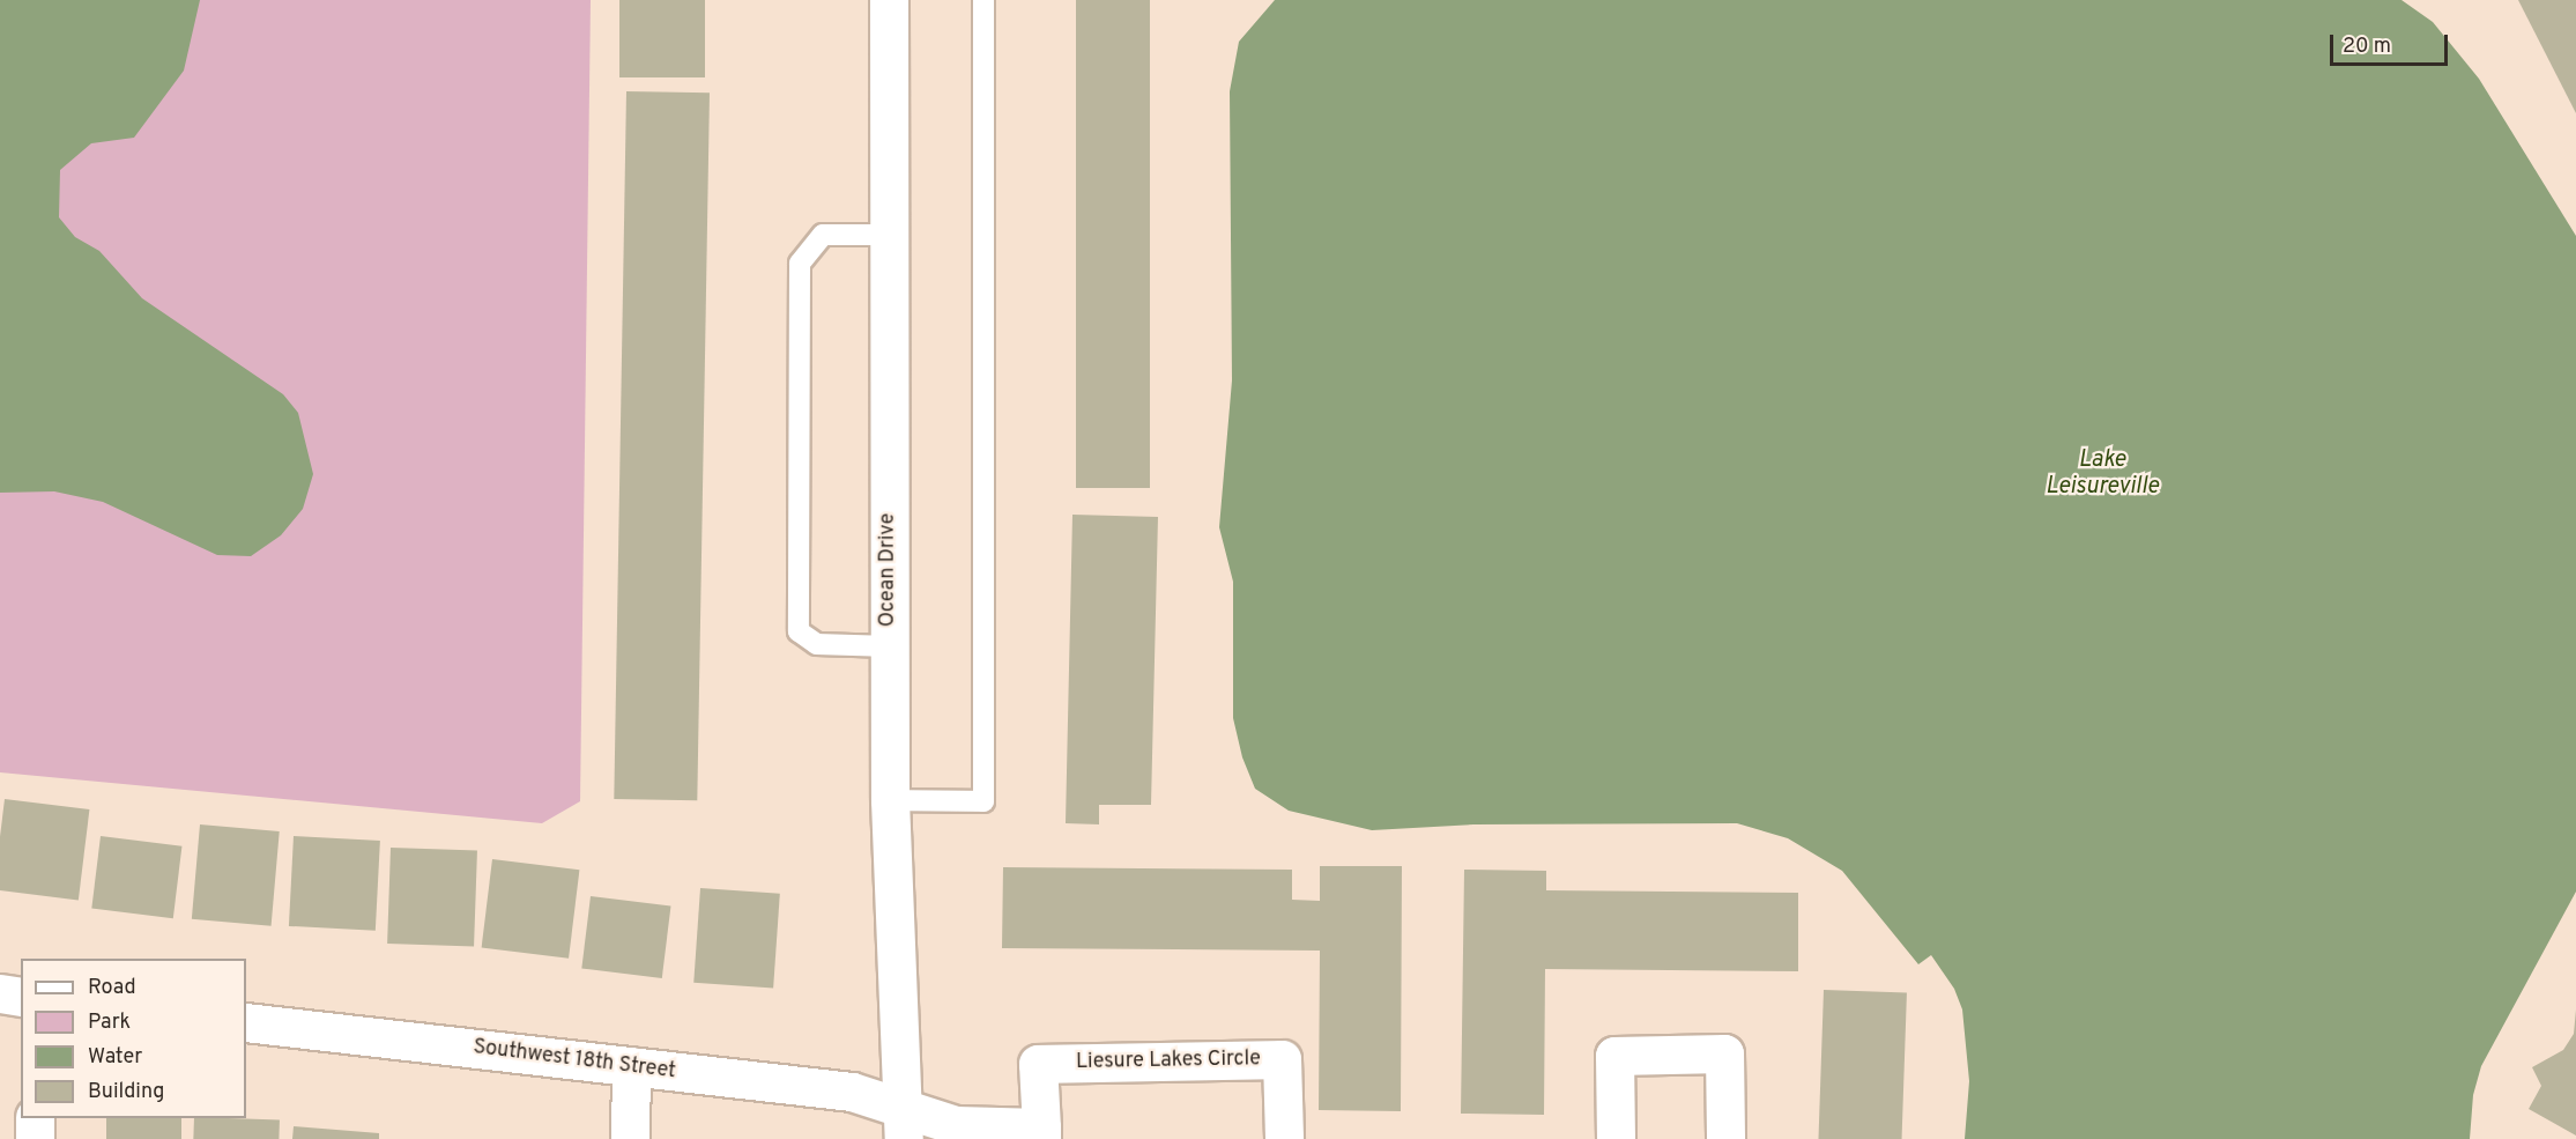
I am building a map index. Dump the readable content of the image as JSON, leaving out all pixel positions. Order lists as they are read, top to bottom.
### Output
{
  "streets": {
    "street": ["Ocean Drive", "Southwest 18th Street", "Liesure Lakes Circle"]
  },
  "crossings": [
    ["Ocean Drive", "Southwest 18th Street"],
    ["Ocean Drive", "Liesure Lakes Circle"],
    ["Southwest 18th Street", "Liesure Lakes Circle"]
  ],
  "water": ["Lake Leisureville"],
  "legend": [
    "Road",
    "Park",
    "Water",
    "Building"
  ],
  "scale_bar": "20 m"
}
